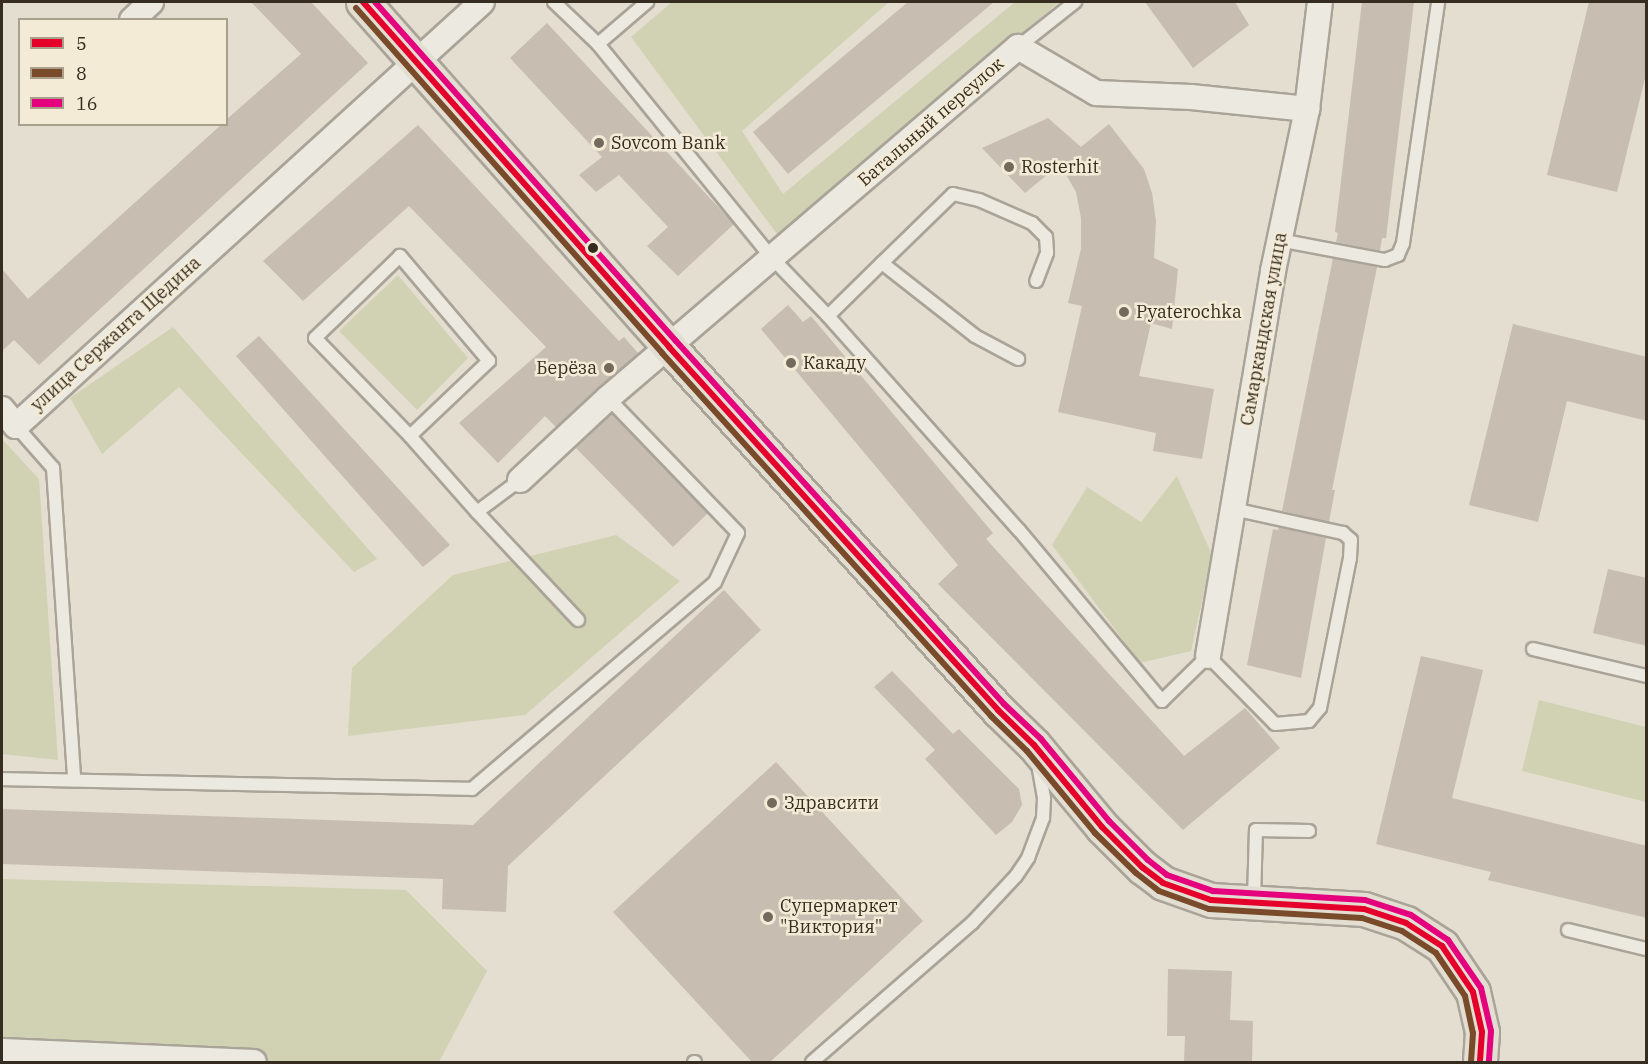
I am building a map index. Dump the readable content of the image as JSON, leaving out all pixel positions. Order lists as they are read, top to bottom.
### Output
{
  "streets": {
    "street": ["Батальный переулок", "Самаркандская улица", "улица Сержанта Щедина"]
  },
  "crossings": [
    ["Батальный переулок", "Самаркандская улица"]
  ],
  "places": [
    "Sovcom Bank",
    "Rosterhit",
    "Pyaterochka",
    "Какаду",
    "Берёза",
    "Здравсити",
    "Супермаркет \"Виктория\""
  ],
  "lines": ["transit line 5", "transit line 16", "transit line 8"],
  "legend": ["5", "8", "16"]
}
